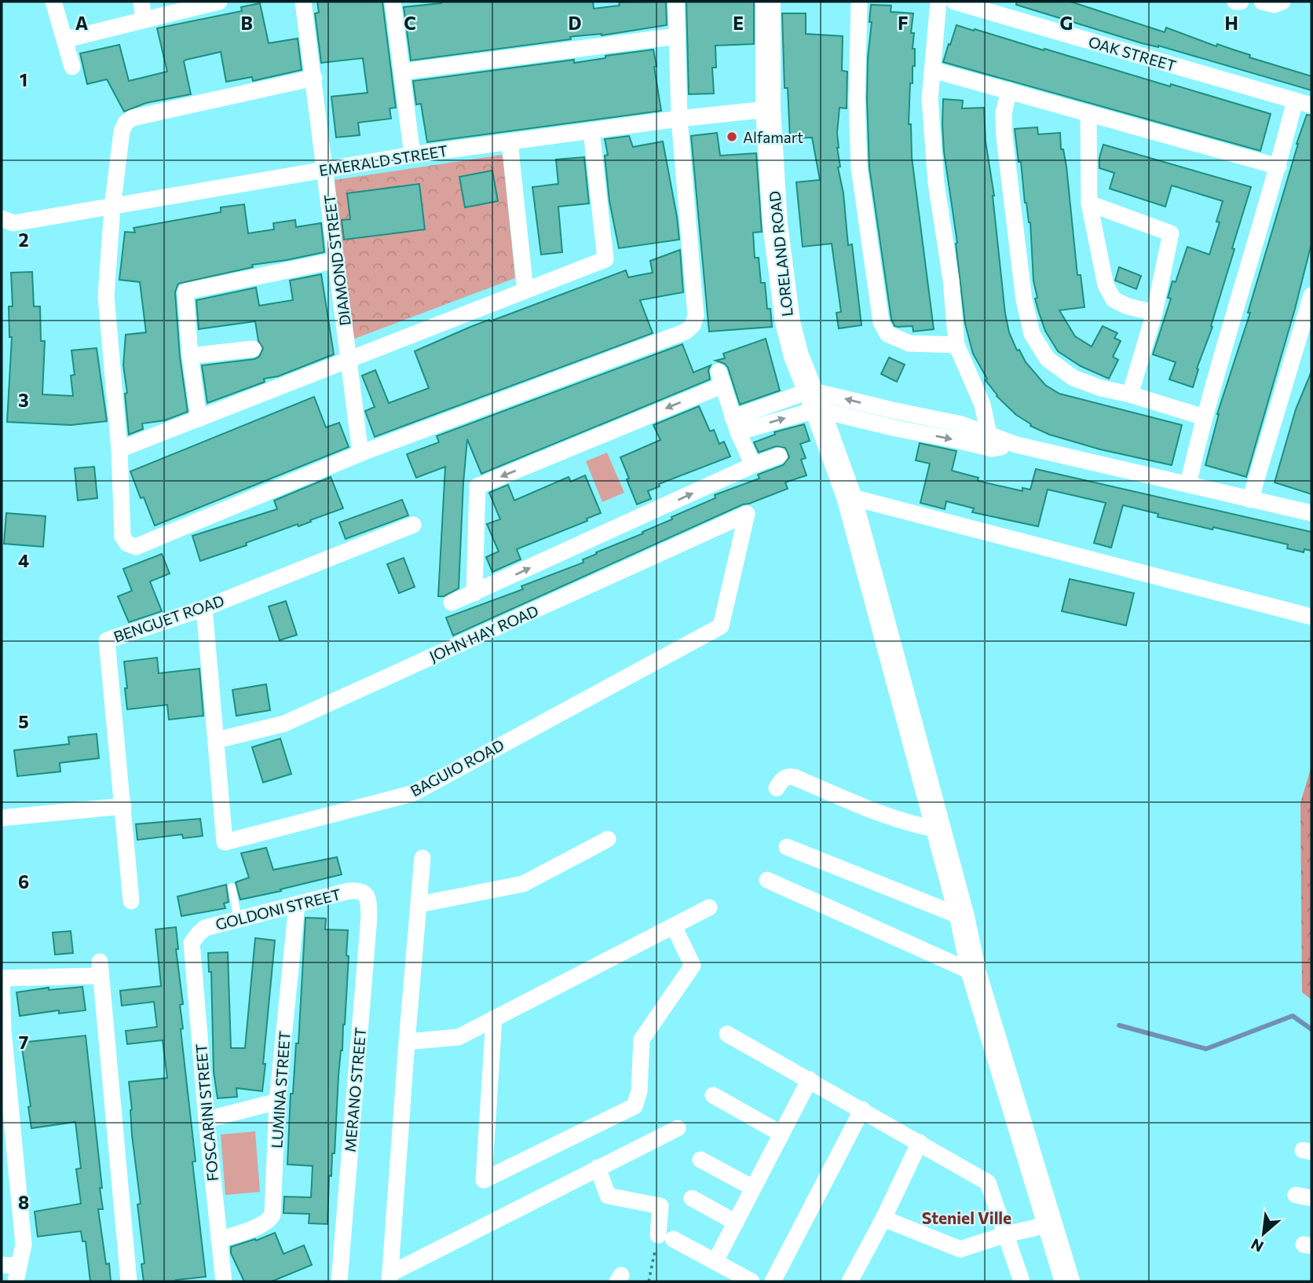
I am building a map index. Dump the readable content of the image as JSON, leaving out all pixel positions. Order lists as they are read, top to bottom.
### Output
{
  "streets": {
    "street": [
      "OAK STREET",
      "EMERALD STREET",
      "LORELAND ROAD",
      "DIAMOND STREET",
      "BENGUET ROAD",
      "JOHN HAY ROAD",
      "BAGUIO ROAD",
      "GOLDONI STREET",
      "LUMINA STREET",
      "MERANO STREET",
      "FOSCARINI STREET"
    ]
  },
  "crossings": [
    ["EMERALD STREET", "LORELAND ROAD"],
    ["EMERALD STREET", "DIAMOND STREET"],
    ["BENGUET ROAD", "BAGUIO ROAD"],
    ["JOHN HAY ROAD", "BAGUIO ROAD"],
    ["GOLDONI STREET", "LUMINA STREET"],
    ["GOLDONI STREET", "MERANO STREET"],
    ["GOLDONI STREET", "FOSCARINI STREET"],
    ["LUMINA STREET", "FOSCARINI STREET"]
  ],
  "districts": ["Steniel Ville"],
  "places": ["Alfamart"],
  "north": "bottom left",
  "grid": {
    "columns": [
      "A",
      "B",
      "C",
      "D",
      "E",
      "F",
      "G",
      "H"
    ],
    "rows": [
      "1",
      "2",
      "3",
      "4",
      "5",
      "6",
      "7",
      "8"
    ]
  }
}
